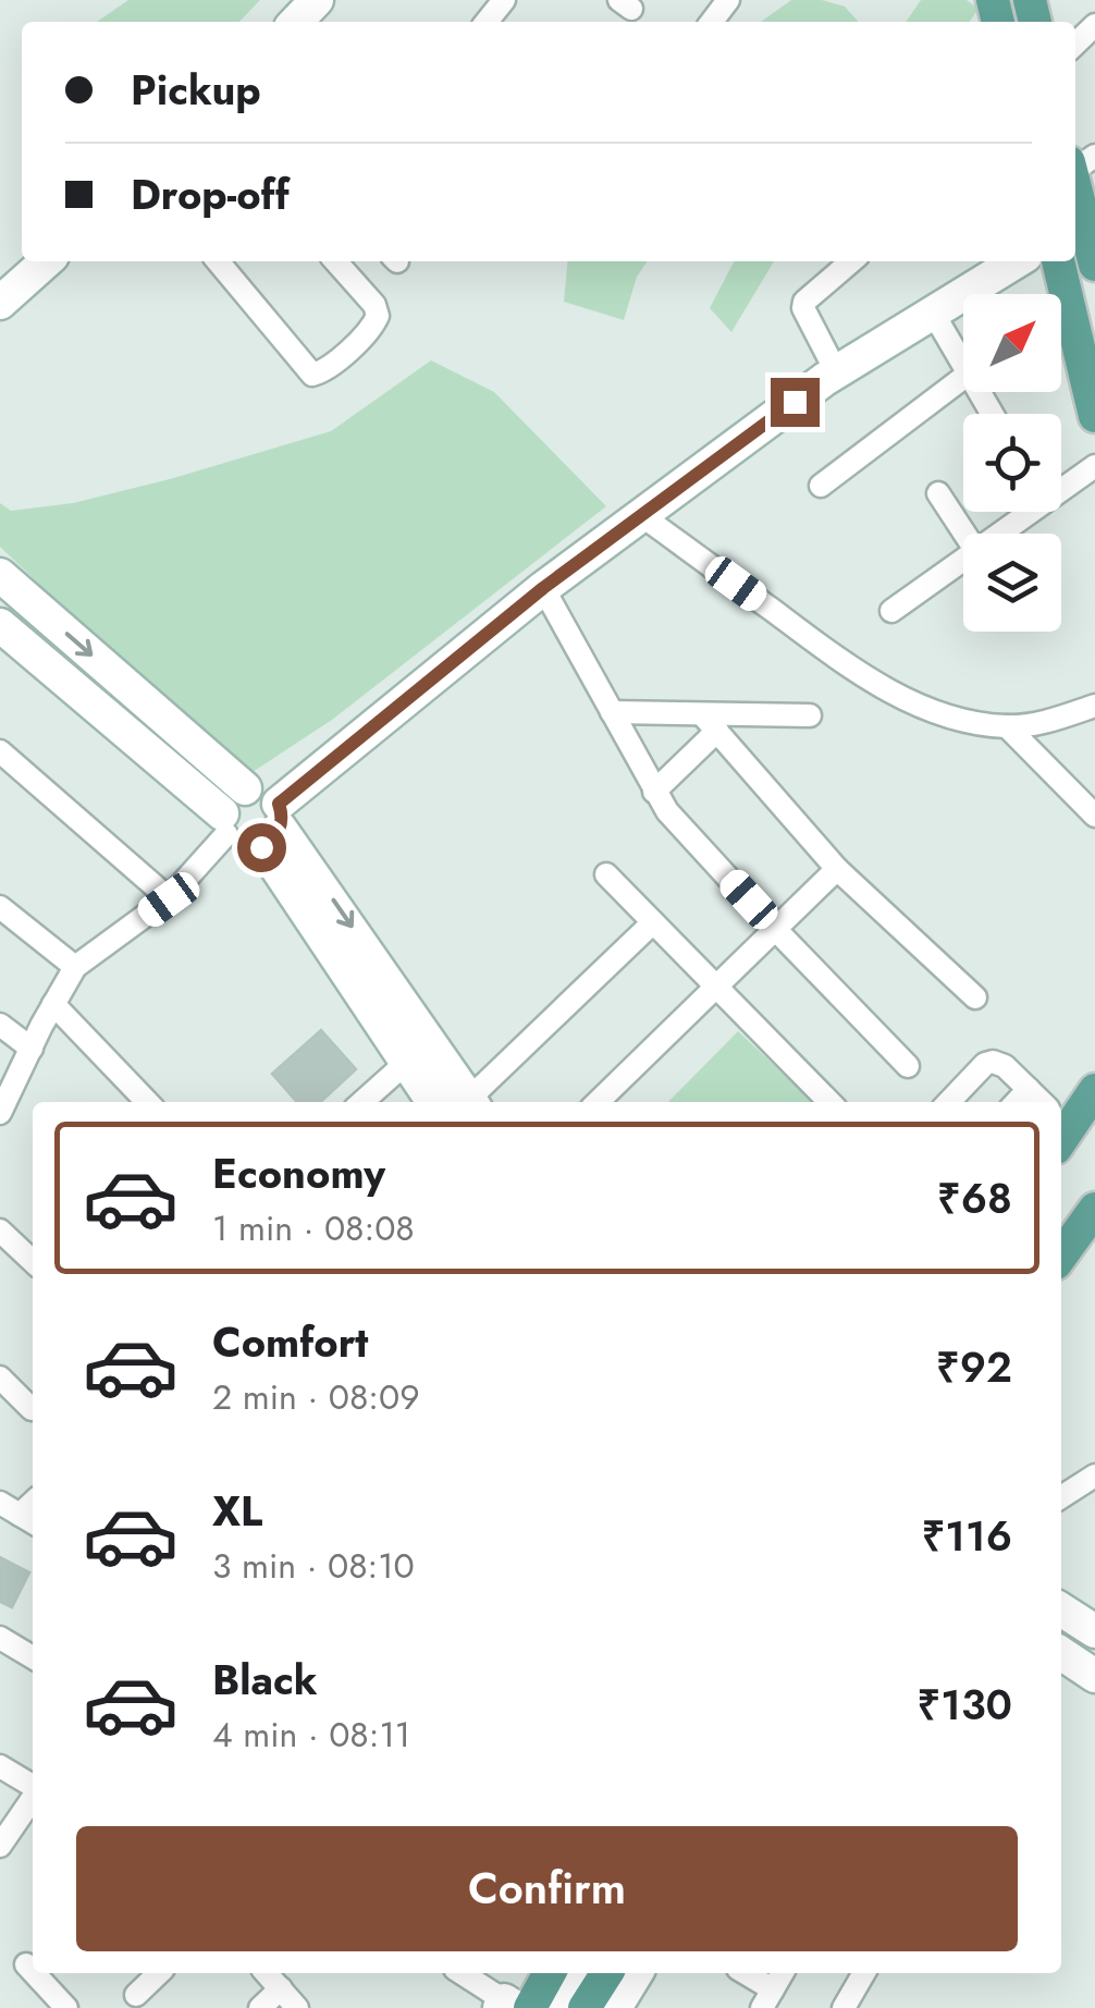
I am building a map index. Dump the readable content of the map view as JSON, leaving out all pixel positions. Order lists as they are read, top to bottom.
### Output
{
  "north": "top right",
  "page": {
    "banner": ["Pickup", "Drop-off"],
    "list": [
      {
        "name": "Economy",
        "note": "1 min · 08:08",
        "value": "₹68"
      },
      {
        "name": "Comfort",
        "note": "2 min · 08:09",
        "value": "₹92"
      },
      {
        "name": "XL",
        "note": "3 min · 08:10",
        "value": "₹116"
      },
      {
        "name": "Black",
        "note": "4 min · 08:11",
        "value": "₹130"
      }
    ],
    "buttons": "Confirm"
  }
}
